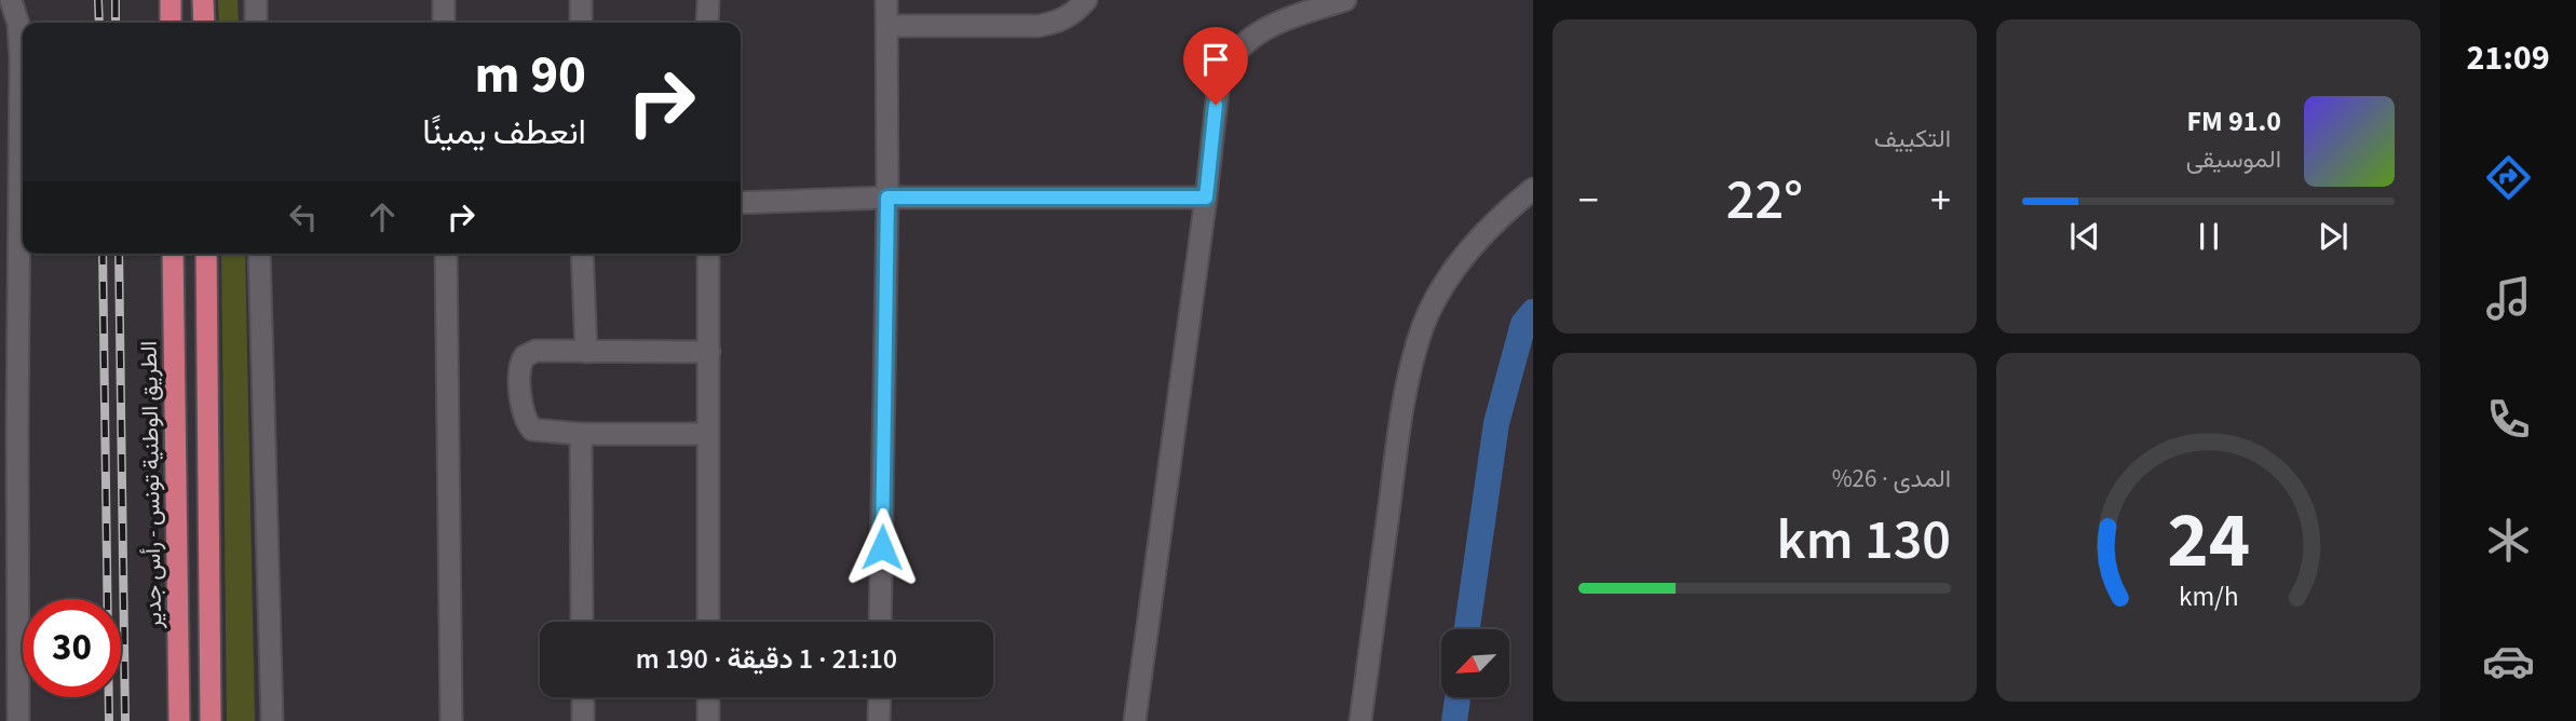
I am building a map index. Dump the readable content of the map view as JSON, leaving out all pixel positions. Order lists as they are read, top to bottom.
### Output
{
  "streets": {
    "highway": ["الطريق الوطنية تونس - رأس جدير"]
  },
  "north": "bottom left",
  "page": {
    "tabs": "21:09",
    "tile": [
      "التكييف",
      ["المدى · 26%", "130 km"]
    ],
    "turn": ["90 m", "انعطف يمينًا"],
    "song": ["91.0 FM", "الموسيقى"],
    "heat": ["−", "22°", "+"],
    "limit": "30",
    "trip": "21:10 · 1 دقيقة · 190 m",
    "gauge": ["24", "km/h"]
  }
}
